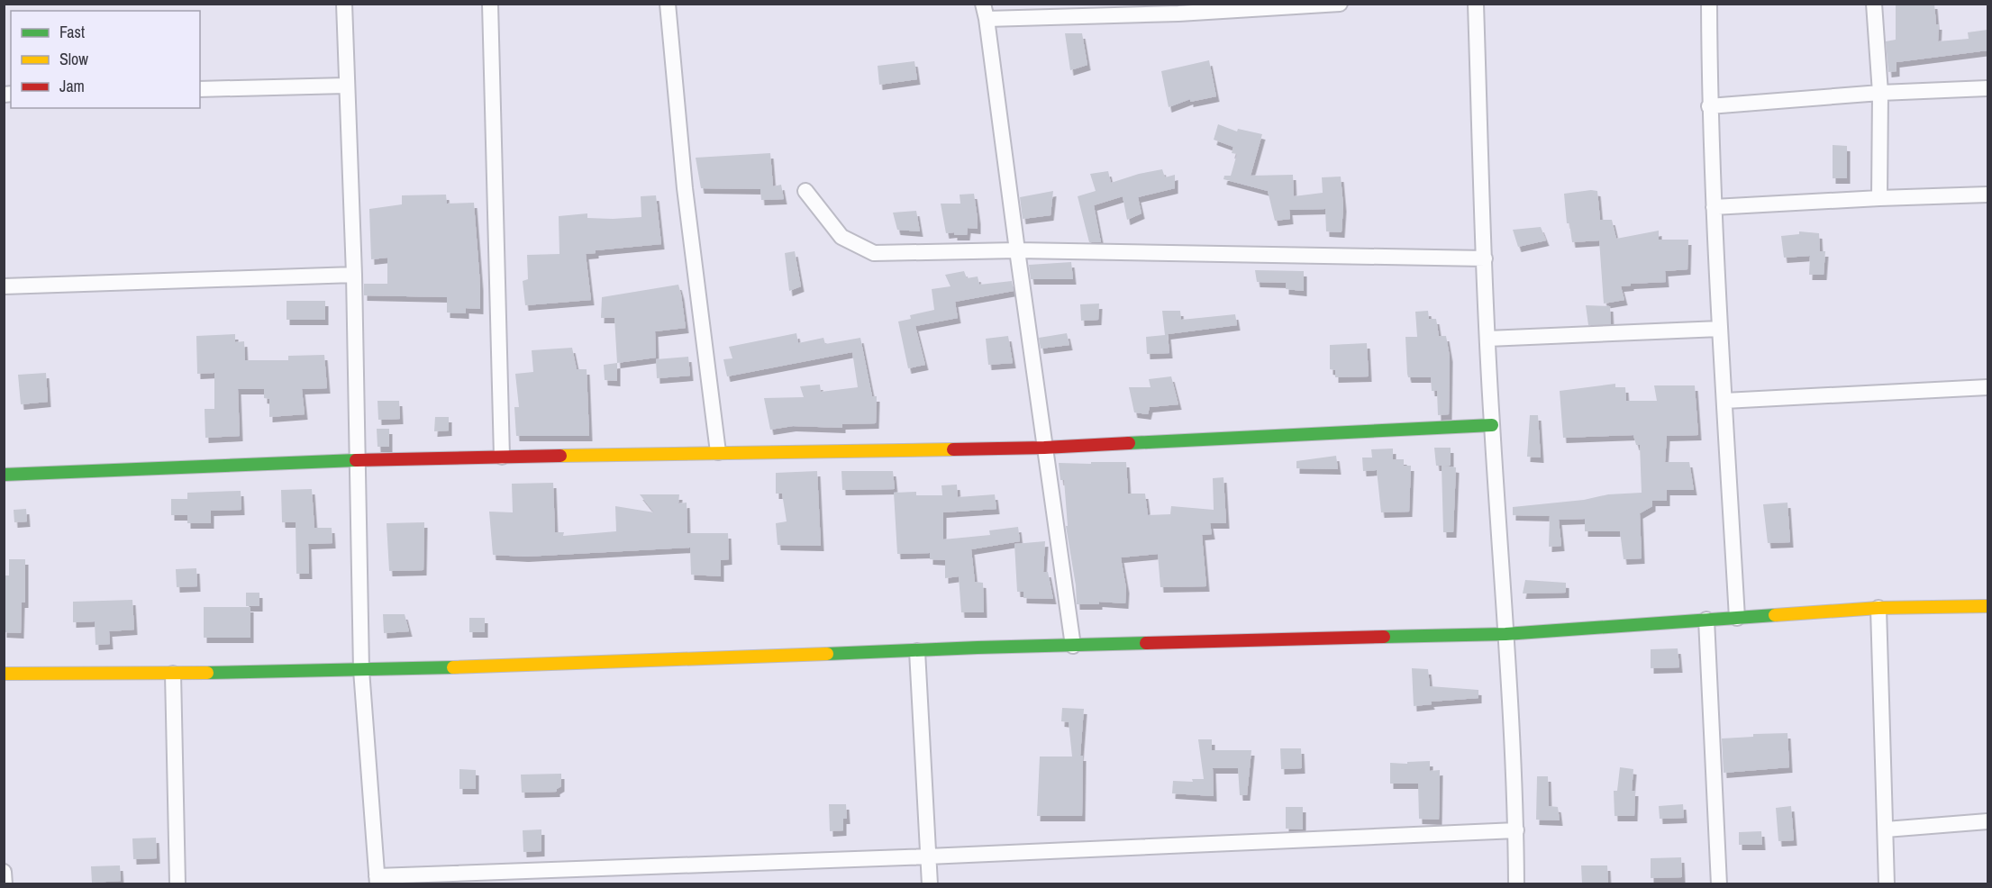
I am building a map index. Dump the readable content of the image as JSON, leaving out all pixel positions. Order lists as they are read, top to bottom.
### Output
{
  "legend": ["Fast", "Slow", "Jam"]
}
